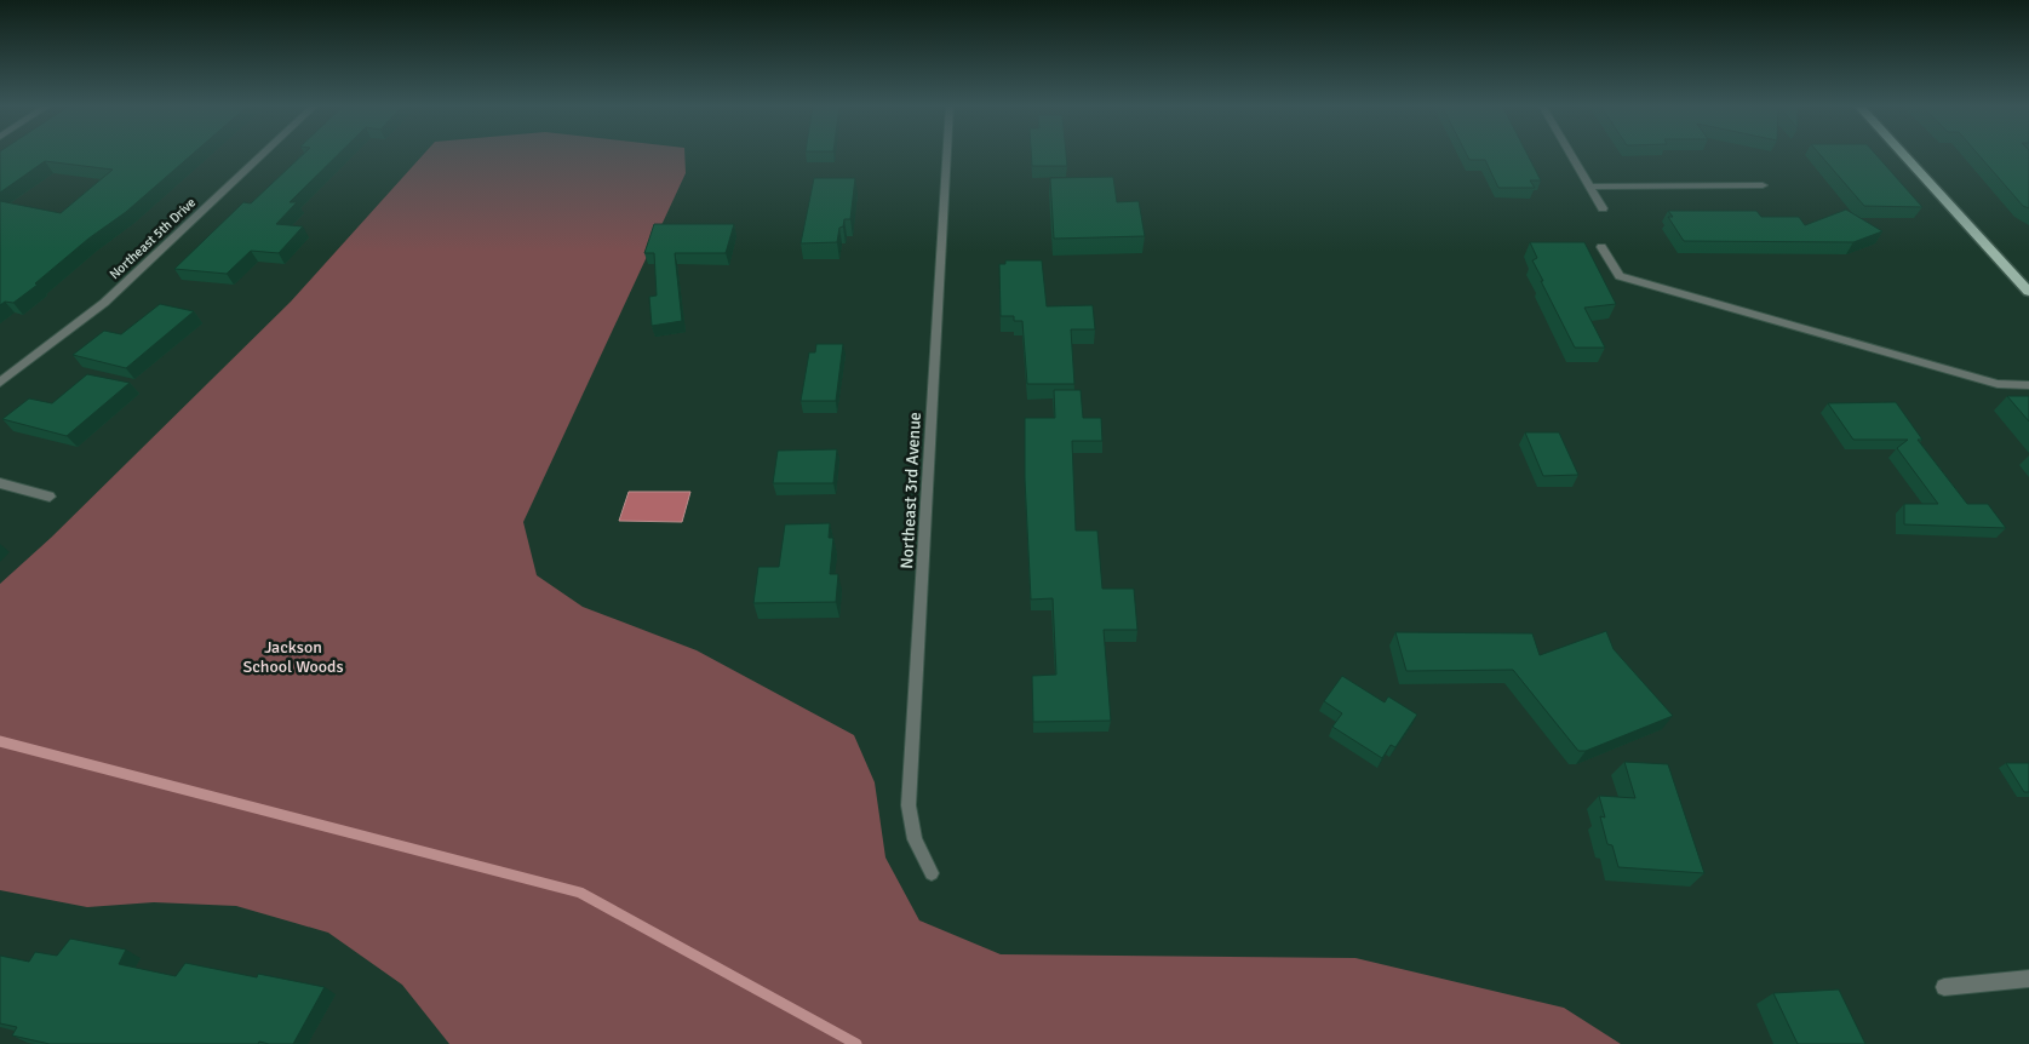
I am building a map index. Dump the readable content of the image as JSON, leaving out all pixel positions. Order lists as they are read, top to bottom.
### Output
{
  "streets": {
    "street": ["Northeast 5th Drive", "Northeast 3rd Avenue"]
  },
  "parks": ["Jackson School Woods"]
}
